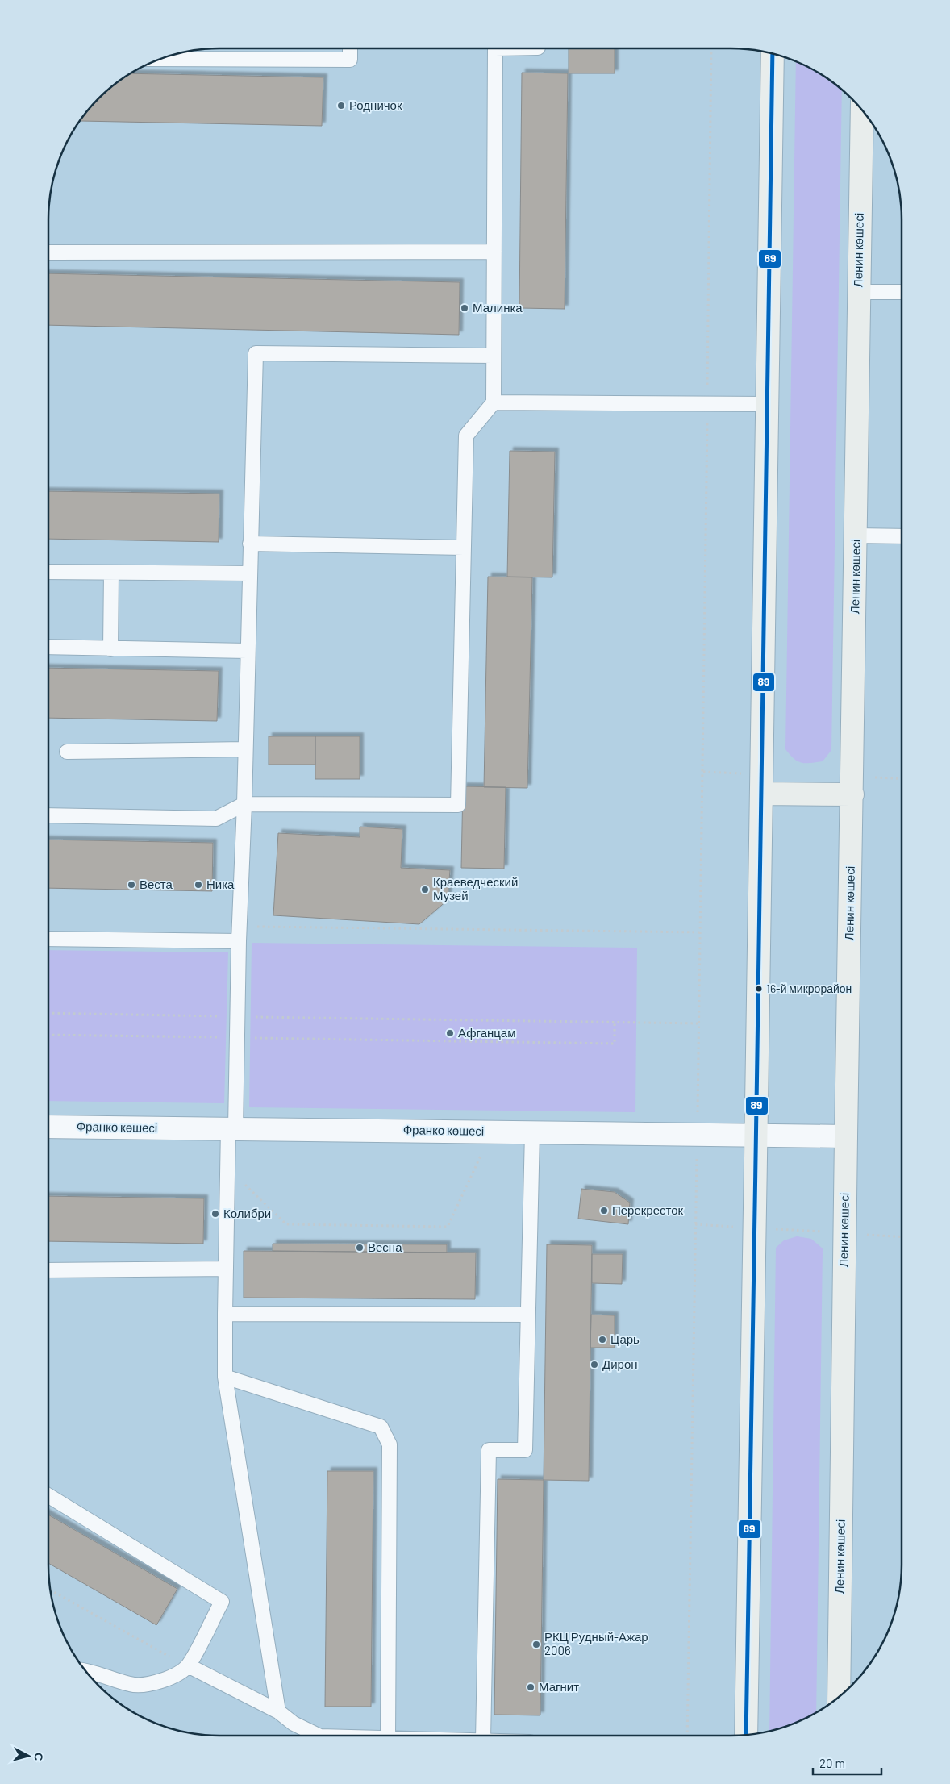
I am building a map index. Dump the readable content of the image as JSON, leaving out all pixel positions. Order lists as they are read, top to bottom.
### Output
{
  "streets": {
    "main road": ["Ленин көшесі"],
    "street": ["Франко көшесі"]
  },
  "crossings": [
    ["Ленин көшесі", "Франко көшесі"]
  ],
  "places": [
    "Родничок",
    "Малинка",
    "Веста",
    "Ника",
    "Краеведческий Музей",
    "16-й микрорайон",
    "Афганцам",
    "Перекресток",
    "Колибри",
    "Весна",
    "Царь",
    "Дирон",
    "РКЦ Рудный-Ажар 2006",
    "Магнит"
  ],
  "lines": ["transit line 89"],
  "scale_bar": "20 m",
  "north": "right"
}
